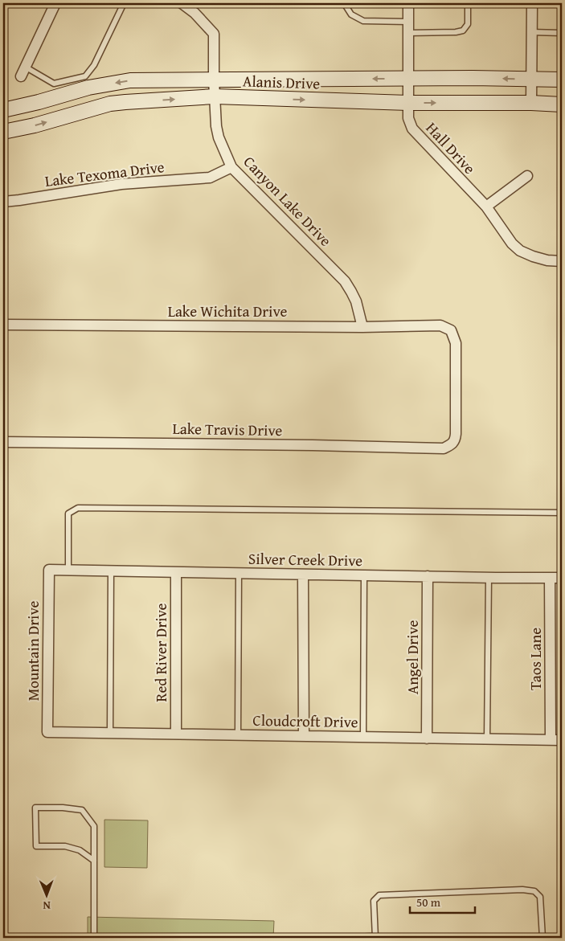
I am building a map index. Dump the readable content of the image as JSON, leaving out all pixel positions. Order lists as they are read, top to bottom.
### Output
{
  "streets": {
    "main road": ["Alanis Drive"],
    "street": [
      "Hall Drive",
      "Lake Texoma Drive",
      "Canyon Lake Drive",
      "Lake Wichita Drive",
      "Lake Travis Drive",
      "Silver Creek Drive",
      "Mountain Drive",
      "Red River Drive",
      "Angel Drive",
      "Taos Lane",
      "Cloudcroft Drive"
    ]
  },
  "crossings": [
    ["Alanis Drive", "Hall Drive"],
    ["Alanis Drive", "Canyon Lake Drive"],
    ["Lake Texoma Drive", "Canyon Lake Drive"],
    ["Canyon Lake Drive", "Lake Wichita Drive"],
    ["Lake Wichita Drive", "Lake Travis Drive"],
    ["Silver Creek Drive", "Mountain Drive"],
    ["Silver Creek Drive", "Red River Drive"],
    ["Silver Creek Drive", "Angel Drive"],
    ["Silver Creek Drive", "Taos Lane"],
    ["Mountain Drive", "Cloudcroft Drive"],
    ["Red River Drive", "Cloudcroft Drive"],
    ["Angel Drive", "Cloudcroft Drive"],
    ["Taos Lane", "Cloudcroft Drive"]
  ],
  "scale_bar": "50 m",
  "north": "bottom"
}
